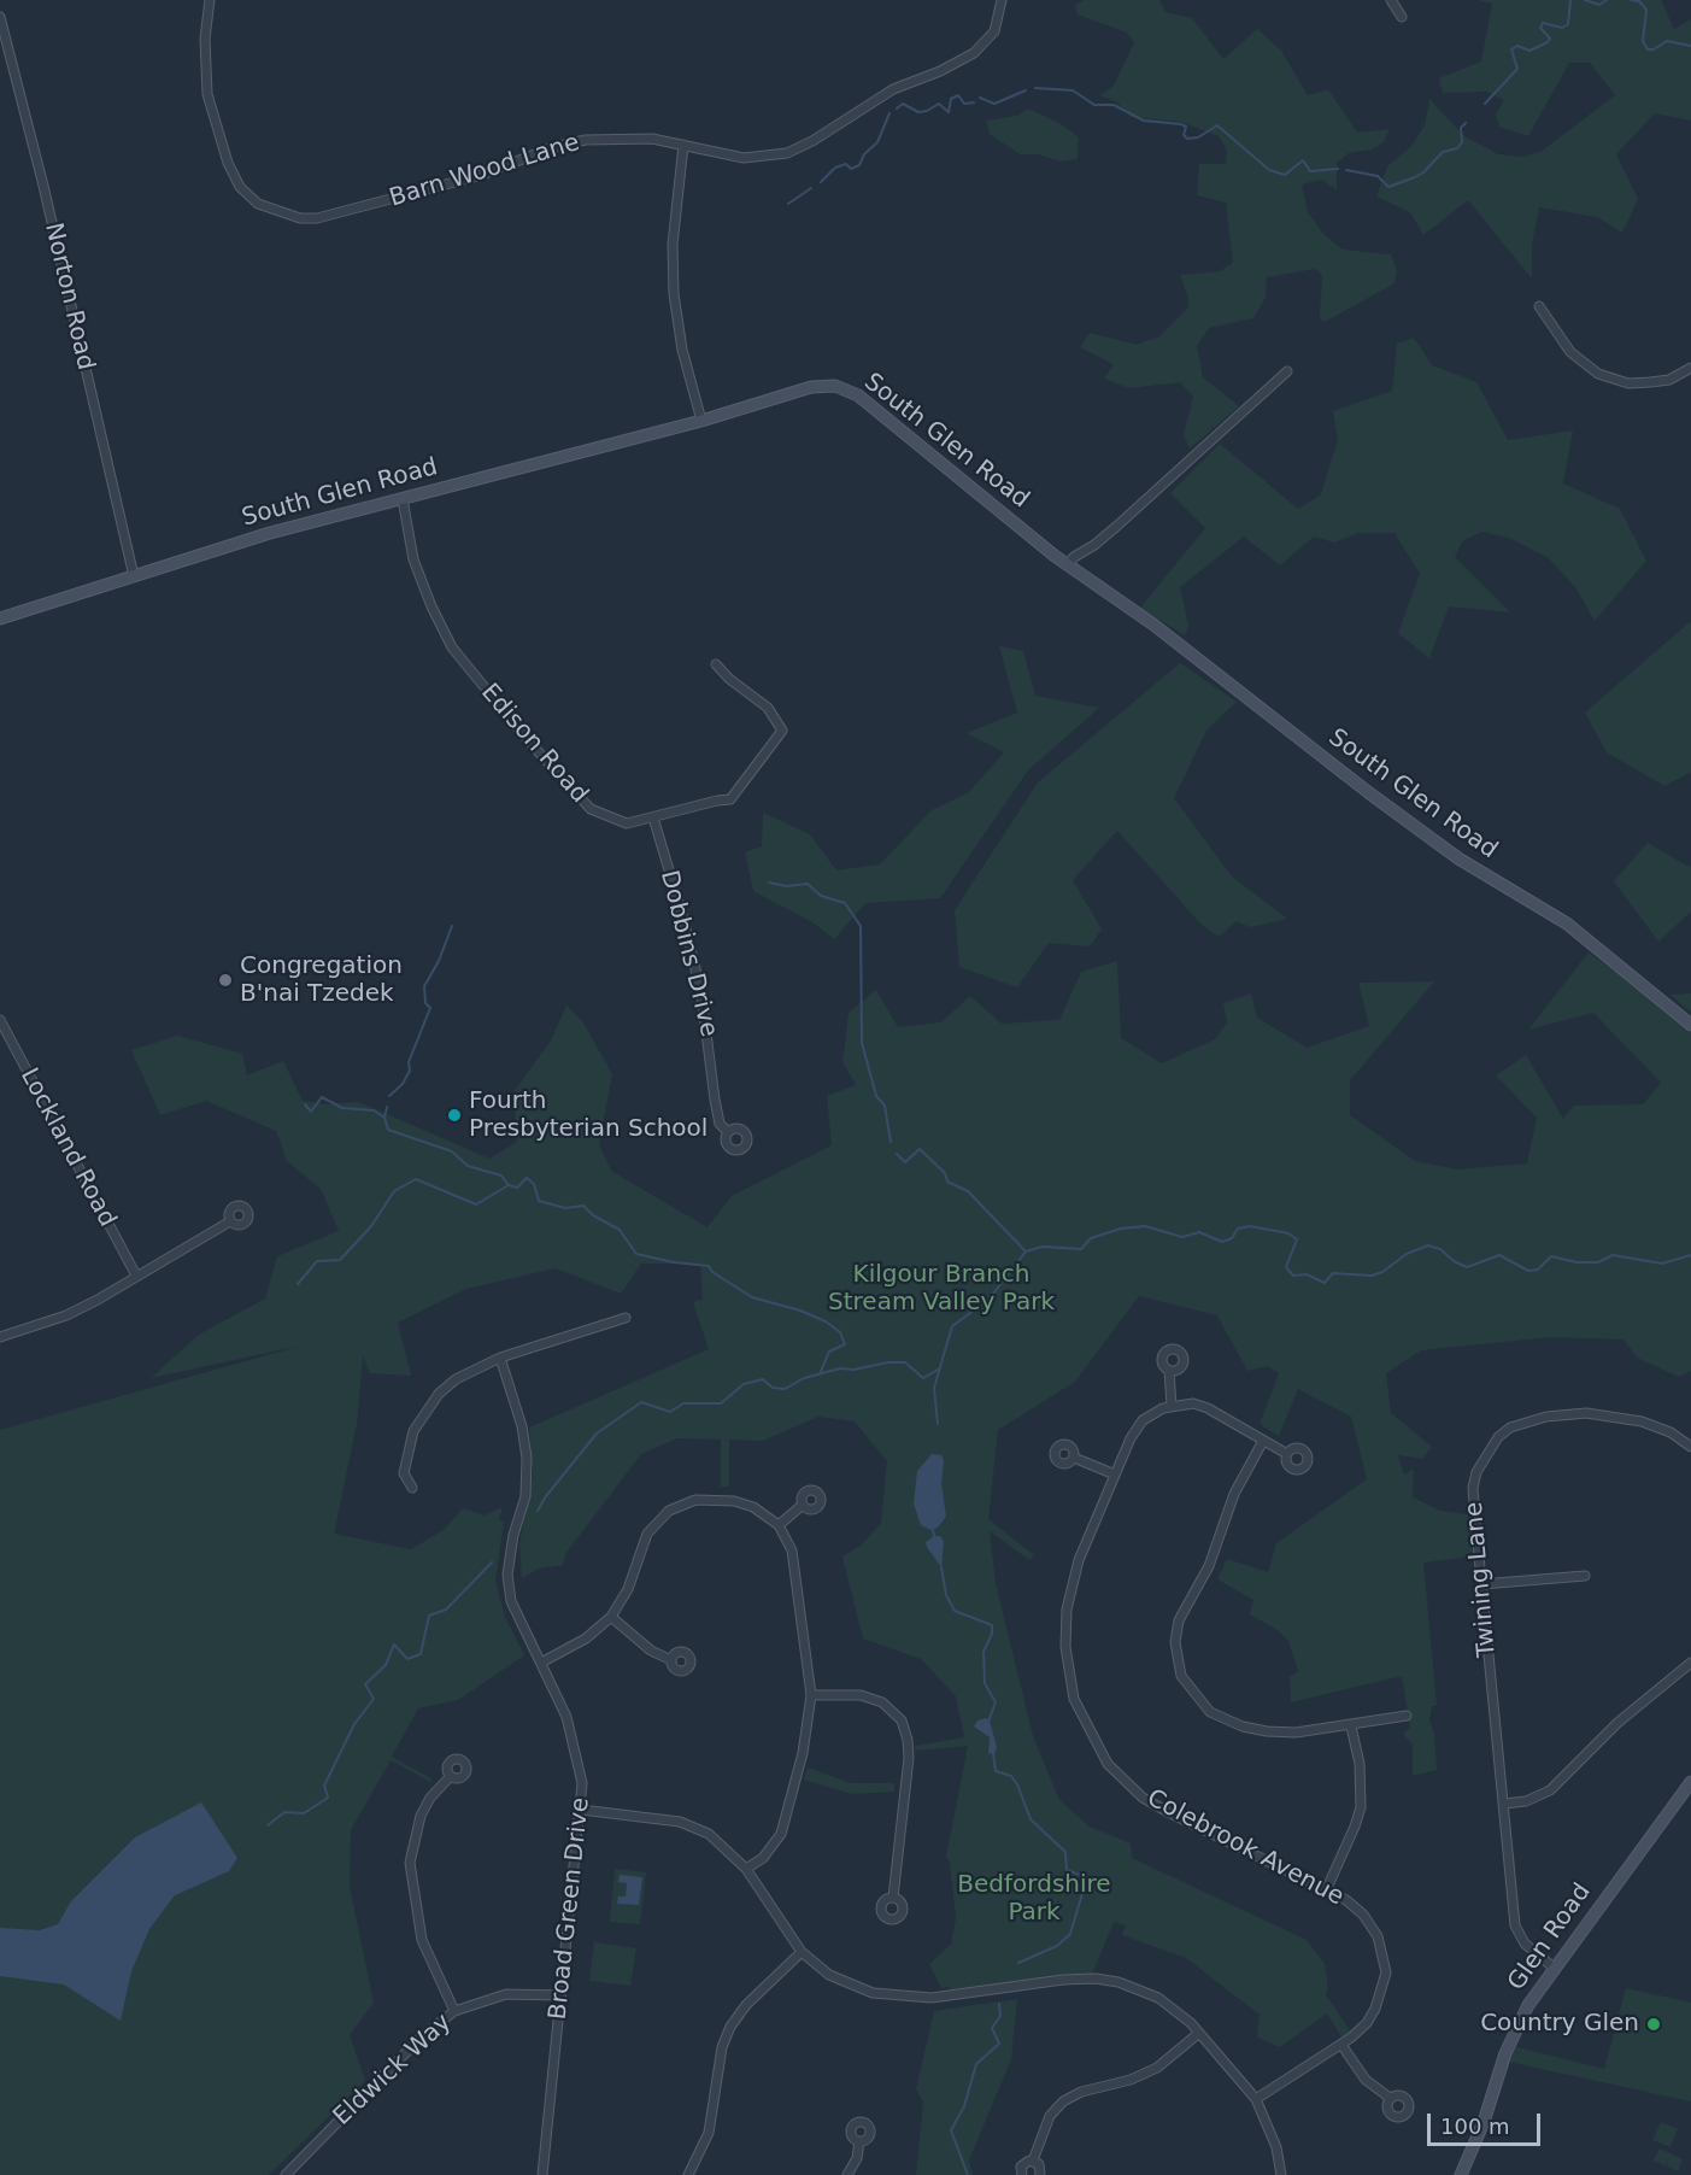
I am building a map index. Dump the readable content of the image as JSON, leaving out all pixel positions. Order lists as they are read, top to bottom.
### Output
{
  "streets": {
    "main road": ["South Glen Road", "Glen Road"],
    "street": [
      "Barn Wood Lane",
      "Norton Road",
      "Edison Road",
      "Dobbins Drive",
      "Lockland Road",
      "Twining Lane",
      "Colebrook Avenue",
      "Broad Green Drive",
      "Eldwick Way"
    ]
  },
  "crossings": [
    ["Norton Road", "South Glen Road"],
    ["South Glen Road", "Edison Road"],
    ["Edison Road", "Dobbins Drive"],
    ["Twining Lane", "Glen Road"],
    ["Broad Green Drive", "Eldwick Way"]
  ],
  "parks": ["Kilgour Branch Stream Valley Park", "Bedfordshire Park"],
  "places": ["Congregation B'nai Tzedek", "Fourth Presbyterian School", "Country Glen"],
  "scale_bar": "100 m"
}
